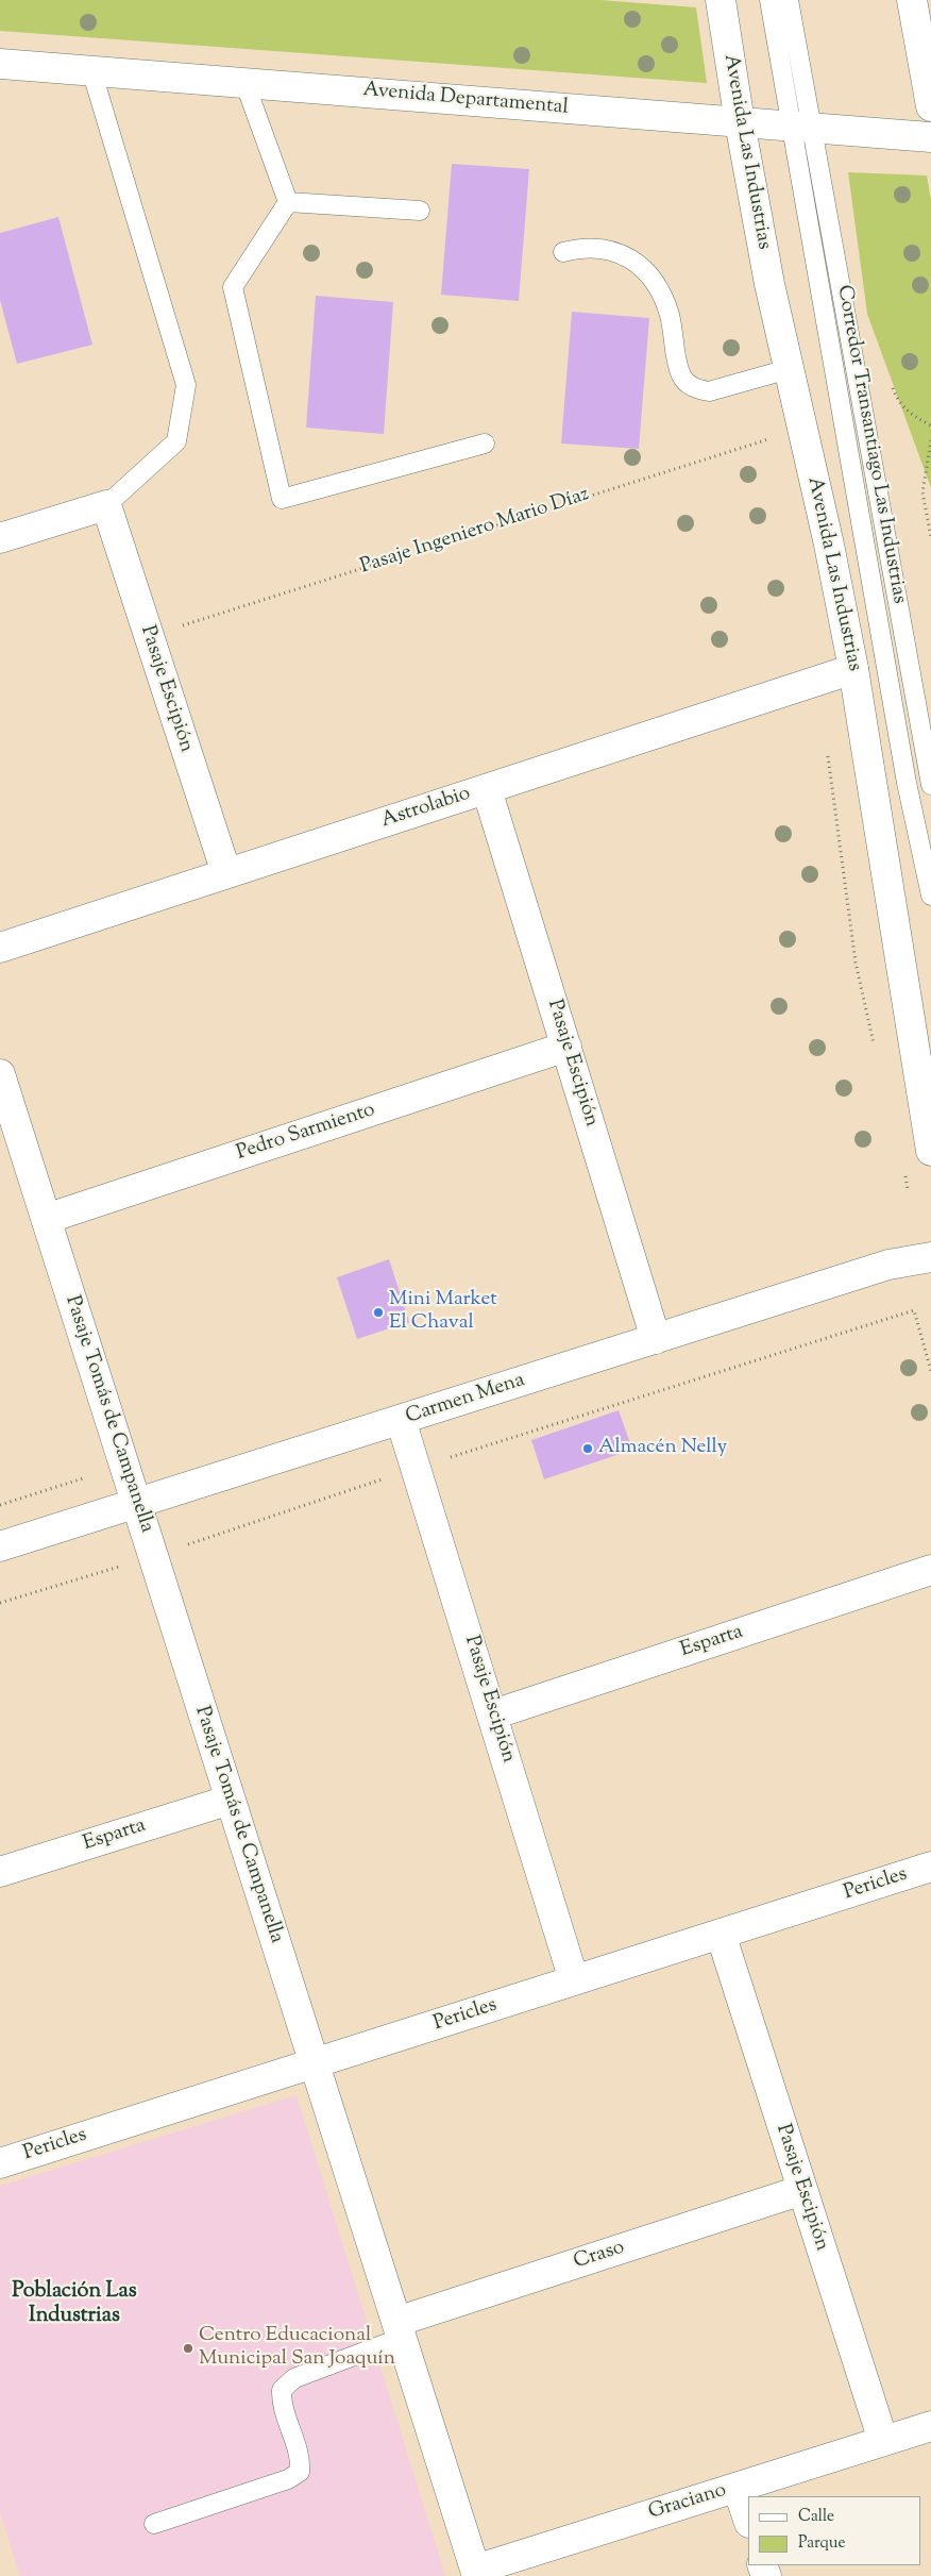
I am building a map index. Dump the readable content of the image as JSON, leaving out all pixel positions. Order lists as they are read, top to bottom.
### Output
{
  "streets": {
    "street": [
      "Avenida Departamental",
      "Avenida Las Industrias",
      "Pasaje Escipión",
      "Astrolabio",
      "Pedro Sarmiento",
      "Carmen Mena",
      "Pasaje Tomás de Campanella",
      "Esparta",
      "Pericles",
      "Craso",
      "Graciano"
    ],
    "lane": ["Corredor Transantiago Las Industrias"],
    "path": ["Pasaje Ingeniero Mario Díaz"]
  },
  "crossings": [
    ["Avenida Departamental", "Avenida Las Industrias"],
    ["Avenida Departamental", "Corredor Transantiago Las Industrias"],
    ["Avenida Las Industrias", "Pasaje Ingeniero Mario Díaz"],
    ["Avenida Las Industrias", "Astrolabio"],
    ["Pasaje Ingeniero Mario Díaz", "Pasaje Escipión"],
    ["Pasaje Escipión", "Astrolabio"],
    ["Pasaje Escipión", "Pedro Sarmiento"],
    ["Pasaje Escipión", "Carmen Mena"],
    ["Pasaje Escipión", "Esparta"],
    ["Pasaje Escipión", "Pericles"],
    ["Pasaje Escipión", "Craso"],
    ["Pasaje Escipión", "Graciano"],
    ["Pedro Sarmiento", "Pasaje Tomás de Campanella"],
    ["Carmen Mena", "Pasaje Tomás de Campanella"],
    ["Pasaje Tomás de Campanella", "Esparta"],
    ["Pasaje Tomás de Campanella", "Pericles"],
    ["Pasaje Tomás de Campanella", "Craso"],
    ["Pasaje Tomás de Campanella", "Graciano"]
  ],
  "districts": ["Población Las Industrias"],
  "places": ["Mini Market El Chaval", "Almacén Nelly", "Centro Educacional Municipal San Joaquín"],
  "legend": ["Calle", "Parque"]
}
